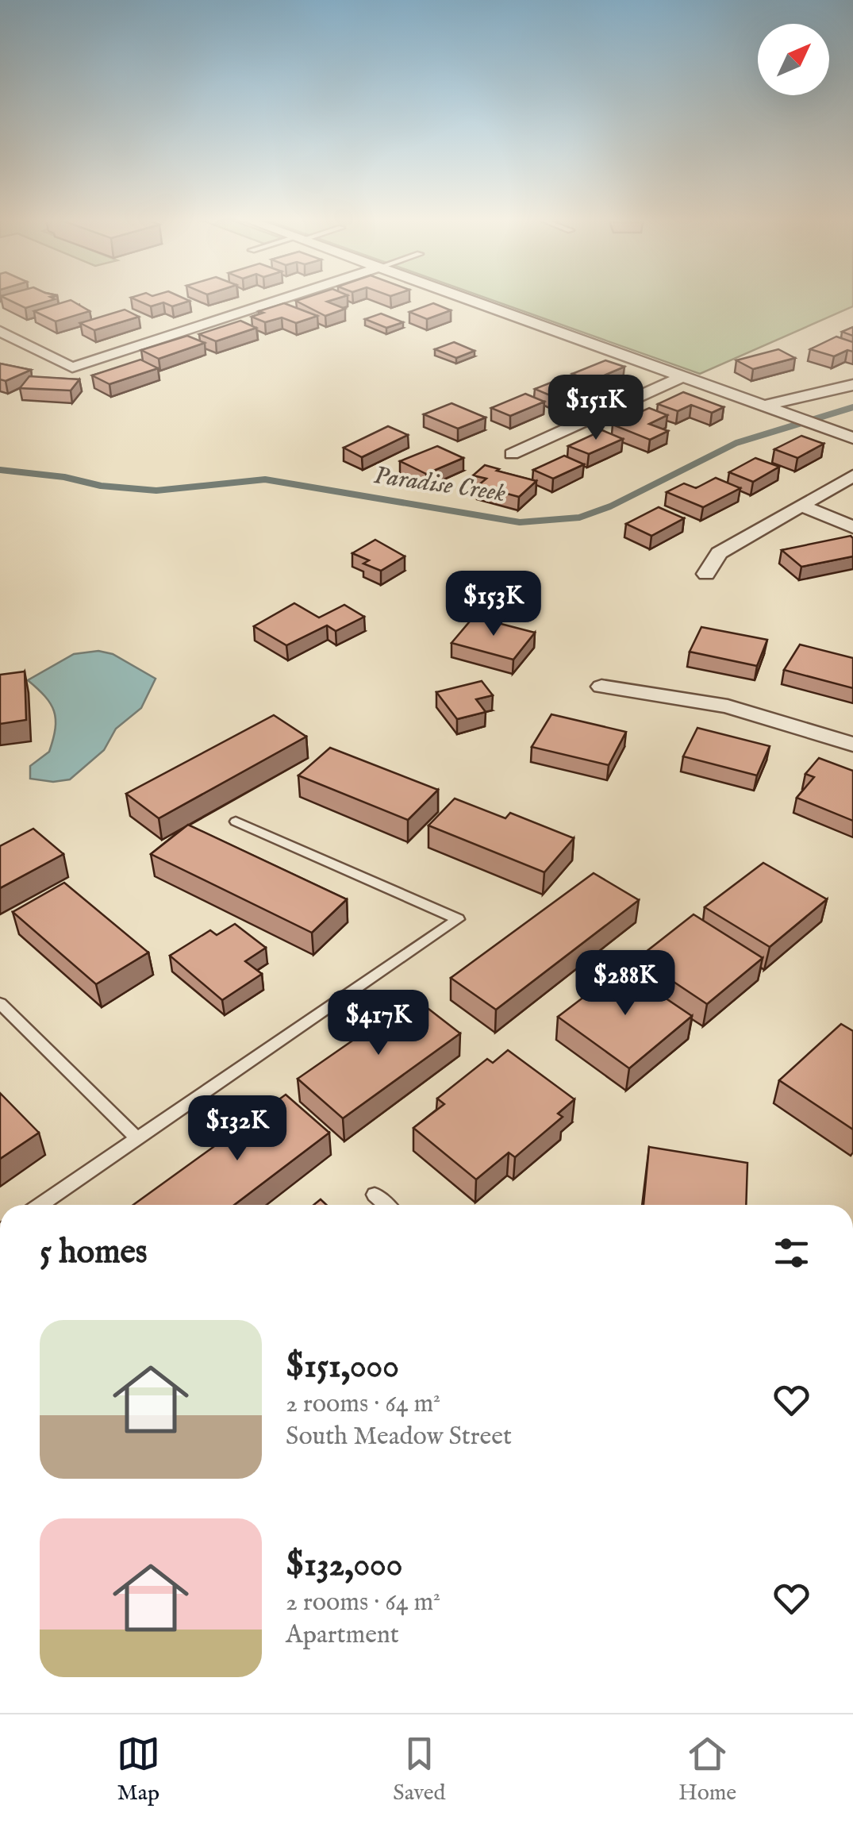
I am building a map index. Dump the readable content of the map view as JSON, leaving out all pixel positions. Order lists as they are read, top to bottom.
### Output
{
  "water": ["Paradise Creek"],
  "north": "top right",
  "page": {
    "price": [
      "$151K",
      "$153K",
      "$288K",
      "$417K",
      "$132K"
    ],
    "heading": "5 homes",
    "list": [
      {
        "name": "$151,000",
        "note": "2 rooms · 64 m² · South Meadow Street"
      },
      {
        "name": "$132,000",
        "note": "2 rooms · 64 m² · Apartment"
      }
    ],
    "tabs": ["Map", "Saved", "Home"]
  }
}
